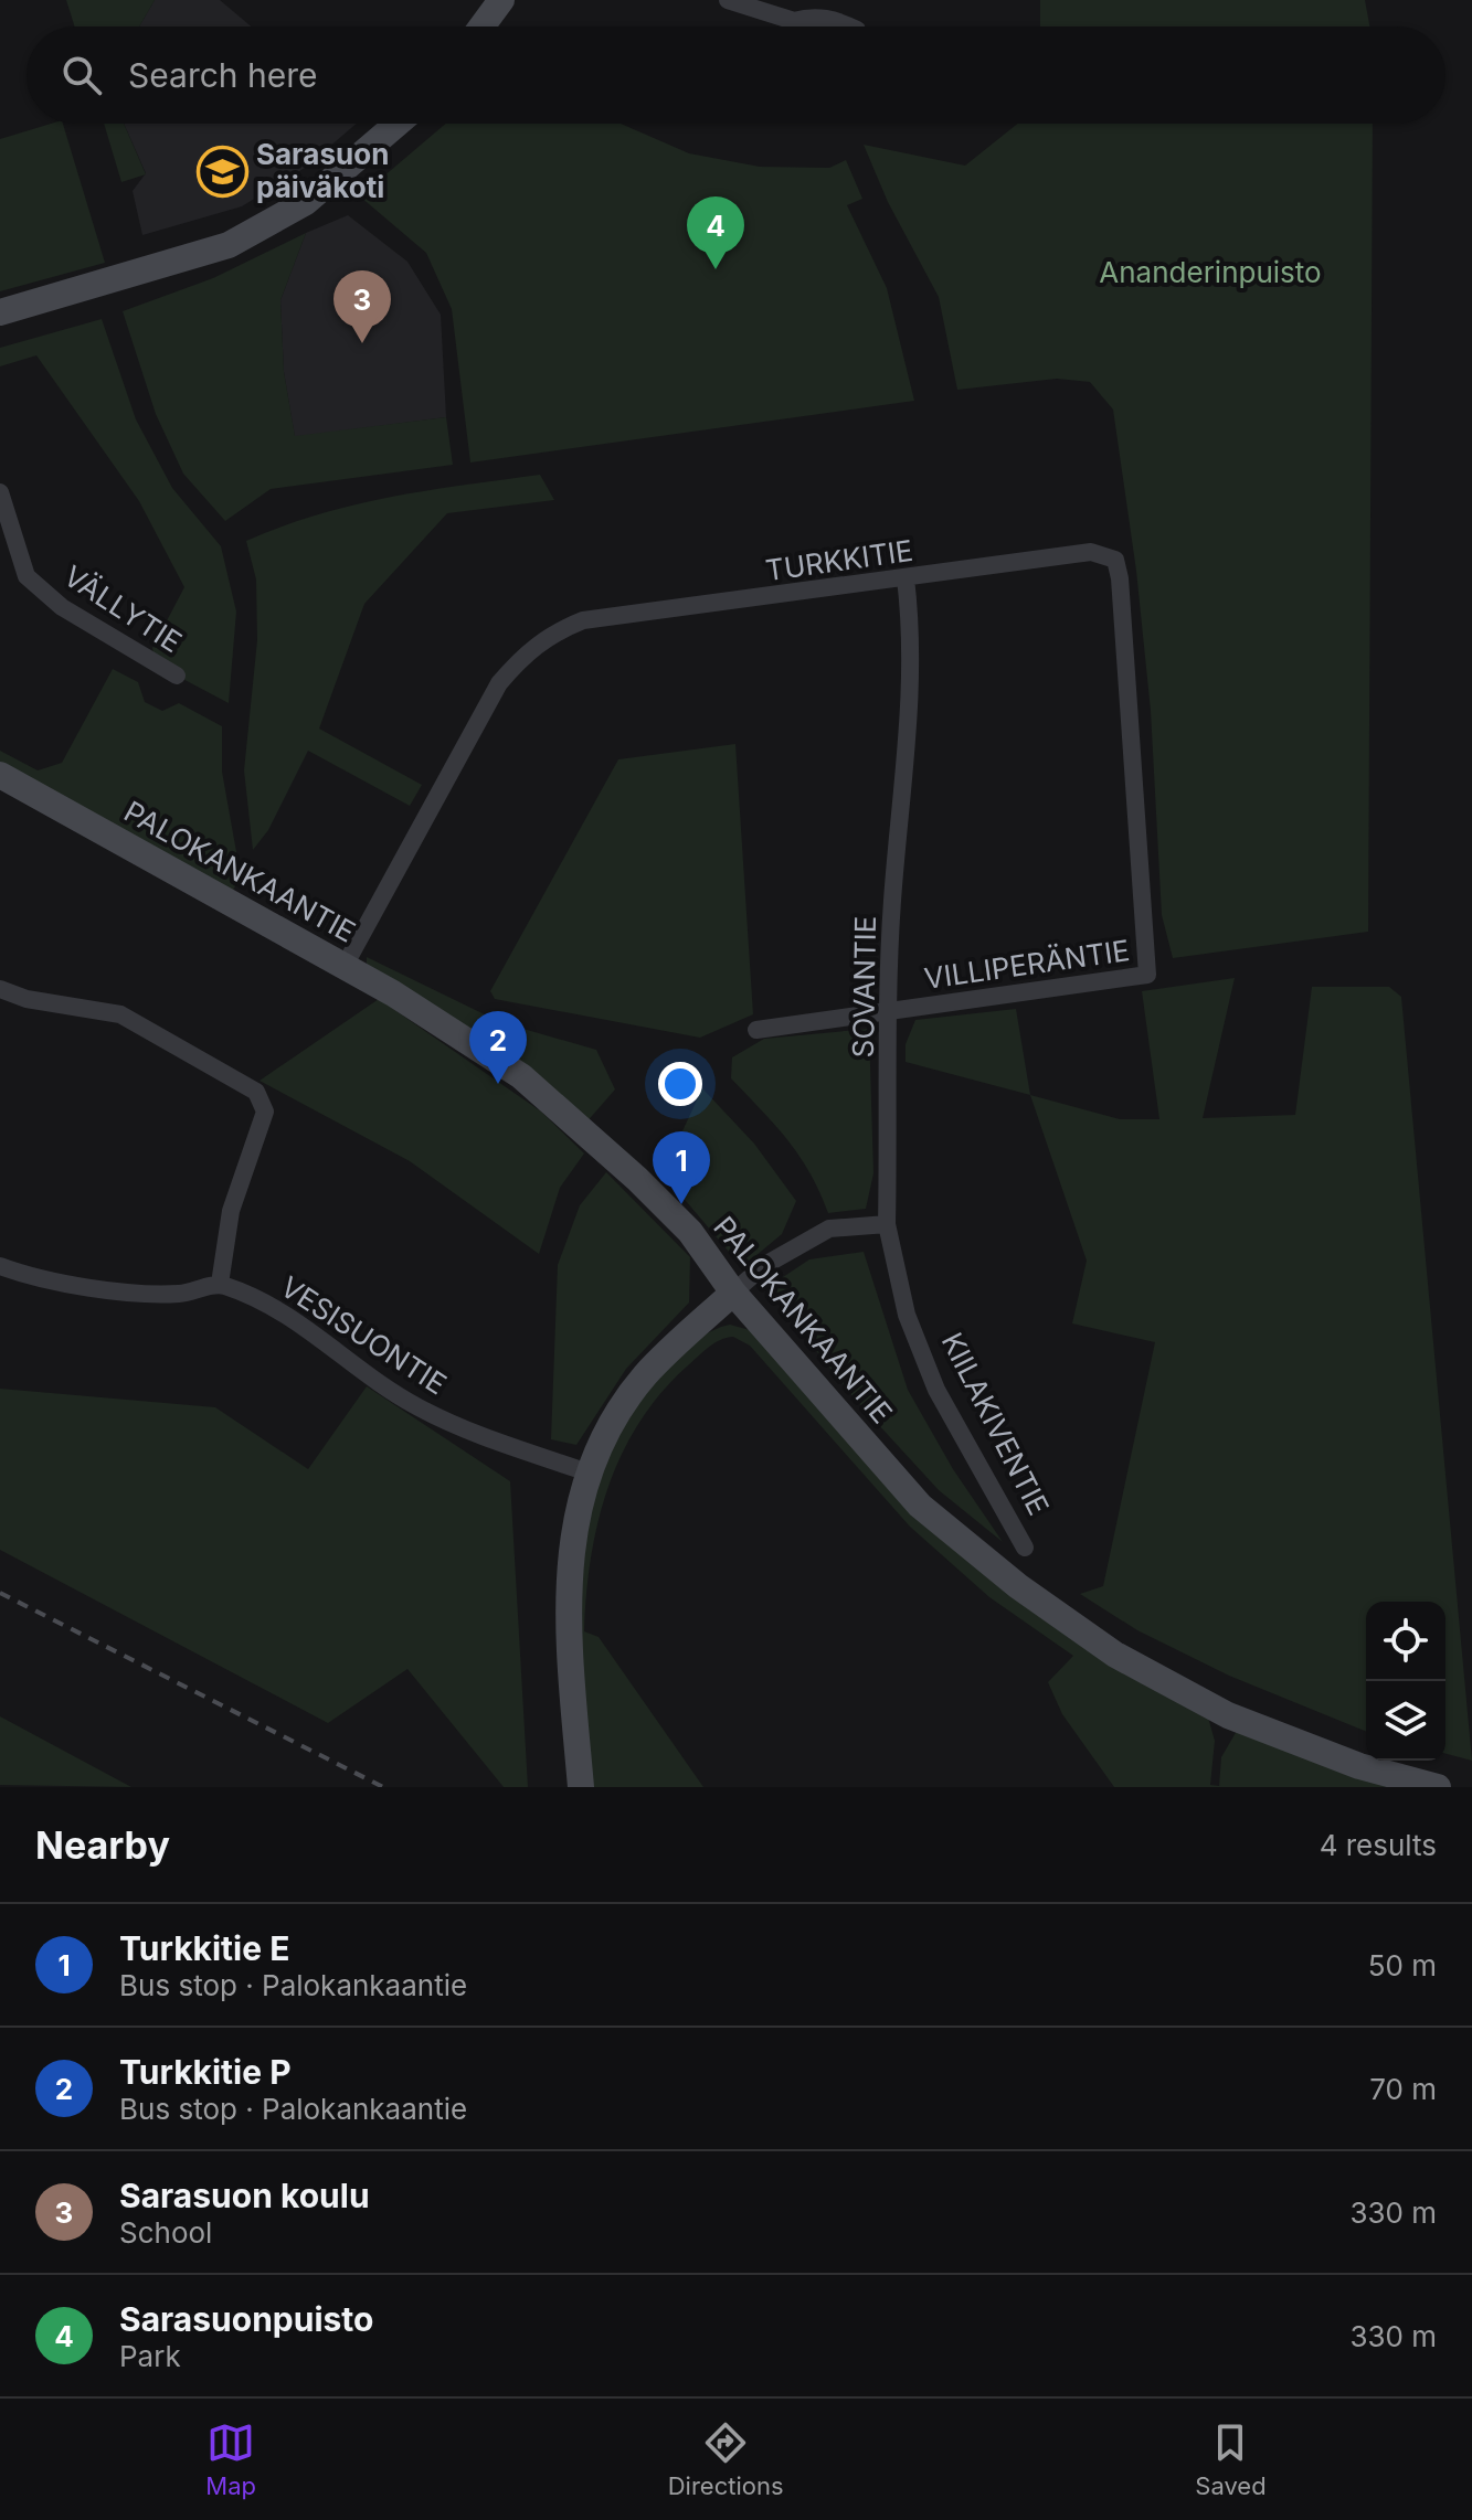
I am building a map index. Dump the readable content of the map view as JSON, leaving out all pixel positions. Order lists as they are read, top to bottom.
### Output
{
  "streets": {
    "main road": ["PALOKANKAANTIE"],
    "street": [
      "TURKKITIE",
      "VÄLLYTIE",
      "VILLIPERÄNTIE",
      "SOVANTIE",
      "VESISUONTIE",
      "KIILAKIVENTIE"
    ]
  },
  "crossings": [
    ["TURKKITIE", "PALOKANKAANTIE"],
    ["TURKKITIE", "VILLIPERÄNTIE"],
    ["TURKKITIE", "SOVANTIE"],
    ["VILLIPERÄNTIE", "SOVANTIE"],
    ["SOVANTIE", "KIILAKIVENTIE"]
  ],
  "parks": ["Ananderinpuisto"],
  "places": {
    "school or university": ["Sarasuon päiväkoti"]
  },
  "page": {
    "search": "Search here",
    "pins": [
      "4",
      "3",
      "2",
      "1"
    ],
    "heading": ["Nearby", "4 results"],
    "list": [
      {
        "mark": "1",
        "name": "Turkkitie E",
        "note": "Bus stop · Palokankaantie",
        "value": "50 m"
      },
      {
        "mark": "2",
        "name": "Turkkitie P",
        "note": "Bus stop · Palokankaantie",
        "value": "70 m"
      },
      {
        "mark": "3",
        "name": "Sarasuon koulu",
        "note": "School",
        "value": "330 m"
      },
      {
        "mark": "4",
        "name": "Sarasuonpuisto",
        "note": "Park",
        "value": "330 m"
      }
    ],
    "nav": ["Map", "Directions", "Saved"]
  }
}
